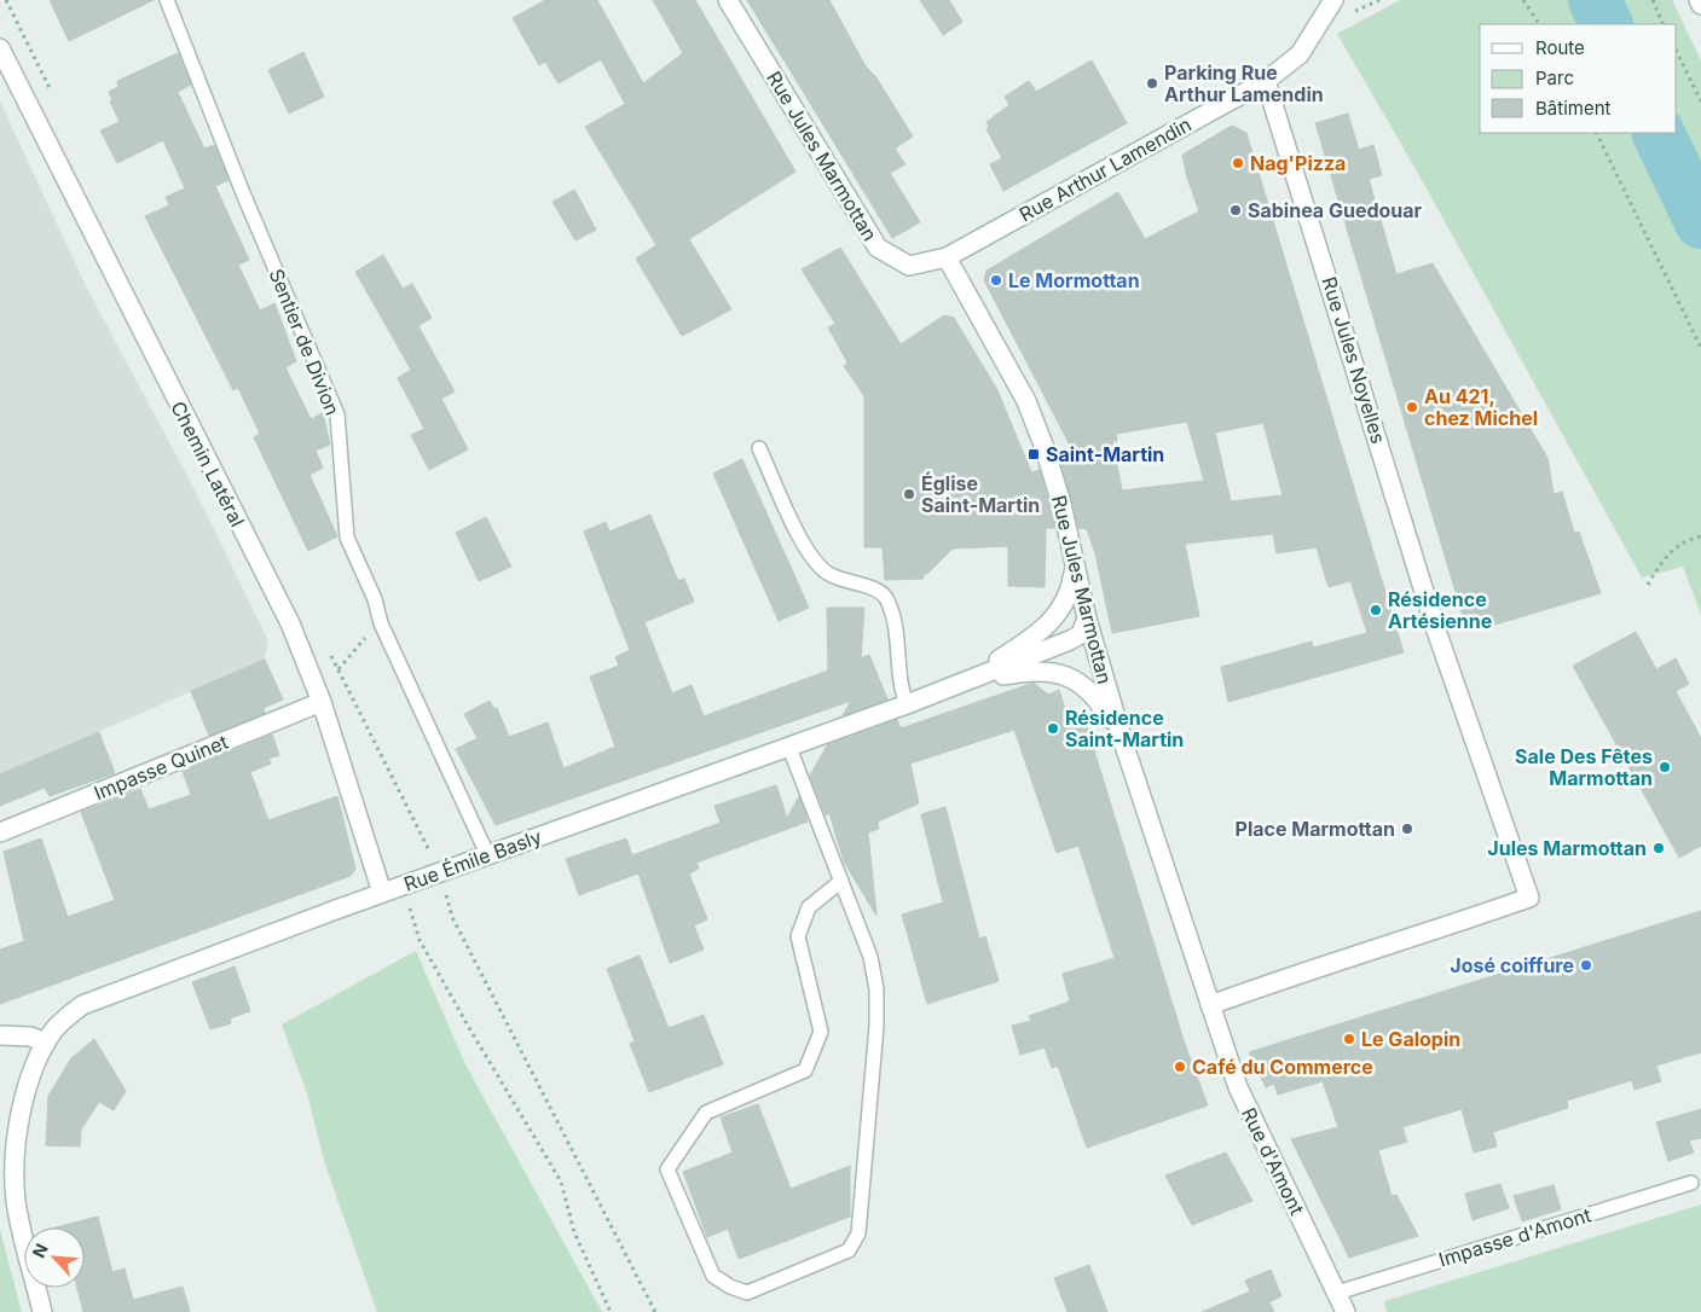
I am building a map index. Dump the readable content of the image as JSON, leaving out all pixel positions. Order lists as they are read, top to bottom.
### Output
{
  "streets": {
    "street": [
      "Rue Jules Marmottan",
      "Rue Arthur Lamendin",
      "Rue Jules Noyelles",
      "Chemin Latéral",
      "Impasse Quinet",
      "Rue Émile Basly",
      "Rue d'Amont"
    ],
    "lane": ["Sentier de Divion", "Impasse d'Amont"]
  },
  "crossings": [
    ["Rue Jules Marmottan", "Rue Arthur Lamendin"],
    ["Rue Jules Marmottan", "Rue Jules Noyelles"],
    ["Rue Jules Marmottan", "Rue Émile Basly"],
    ["Rue Jules Marmottan", "Rue d'Amont"],
    ["Rue Arthur Lamendin", "Rue Jules Noyelles"],
    ["Sentier de Divion", "Rue Émile Basly"],
    ["Rue Jules Noyelles", "Rue d'Amont"],
    ["Chemin Latéral", "Impasse Quinet"],
    ["Chemin Latéral", "Rue Émile Basly"],
    ["Rue d'Amont", "Impasse d'Amont"]
  ],
  "places": {
    "other": [
      "Parking Rue Arthur Lamendin",
      "Nag'Pizza",
      "Sabinea Guedouar",
      "Le Mormottan",
      "Au 421, chez Michel",
      "Église Saint-Martin",
      "Résidence Artésienne",
      "Résidence Saint-Martin",
      "Sale Des Fêtes Marmottan",
      "Place Marmottan",
      "Jules Marmottan",
      "José coiffure",
      "Le Galopin",
      "Café du Commerce"
    ],
    "transit": ["Saint-Martin"]
  },
  "legend": ["Route", "Parc", "Bâtiment"],
  "north": "top left"
}
